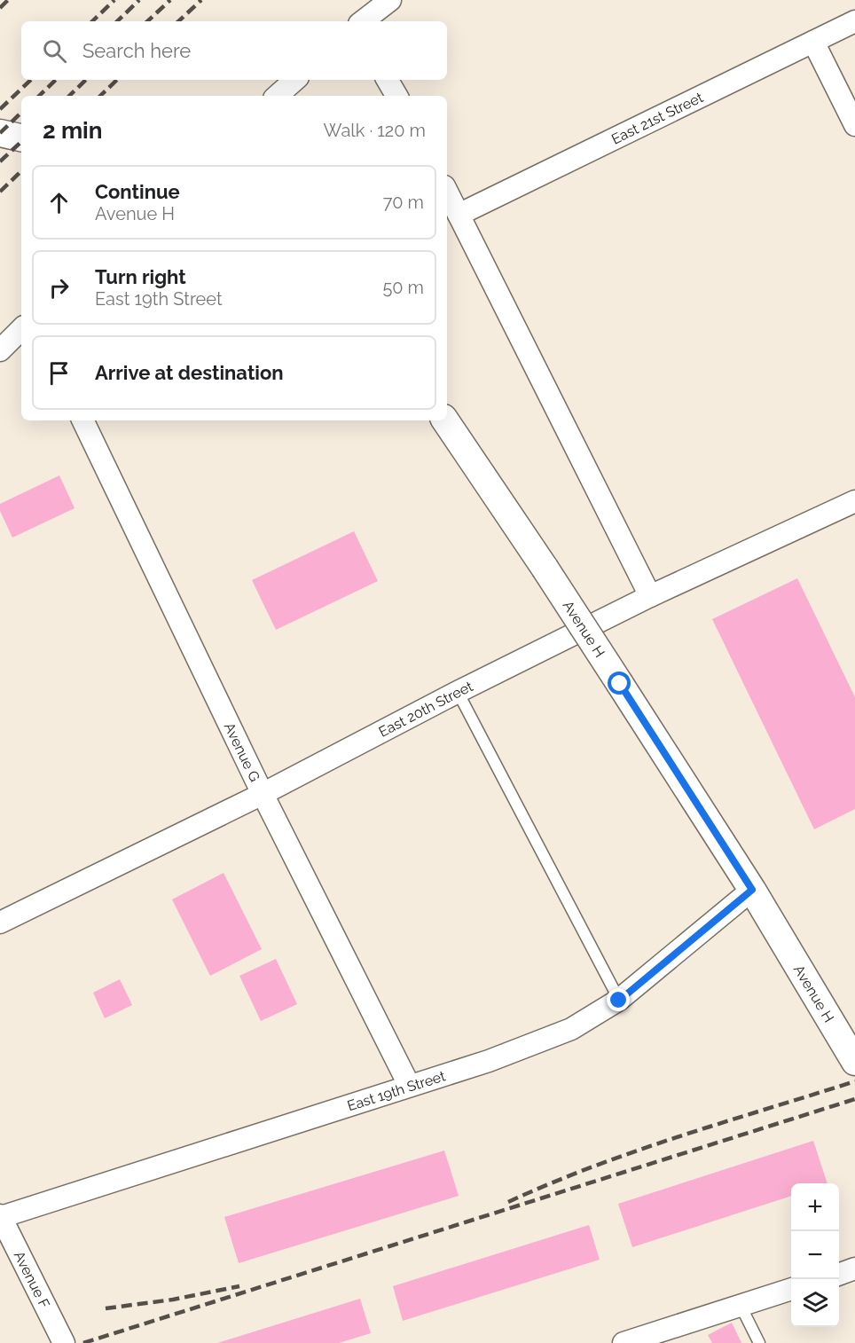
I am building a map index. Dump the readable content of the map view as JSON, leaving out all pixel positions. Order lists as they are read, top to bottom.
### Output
{
  "streets": {
    "street": [
      "East 21st Street",
      "Avenue H",
      "East 20th Street",
      "Avenue G",
      "East 19th Street",
      "Avenue F"
    ]
  },
  "crossings": [
    ["Avenue H", "East 19th Street"],
    ["East 20th Street", "Avenue G"],
    ["Avenue G", "East 19th Street"],
    ["East 19th Street", "Avenue F"]
  ],
  "page": {
    "search": "Search here",
    "heading": ["2 min", "Walk · 120 m"],
    "list": [
      ["Continue", "Avenue H", "70 m"],
      ["Turn right", "East 19th Street", "50 m"],
      "Arrive at destination"
    ],
    "map_buttons": ["+", "−"]
  }
}
